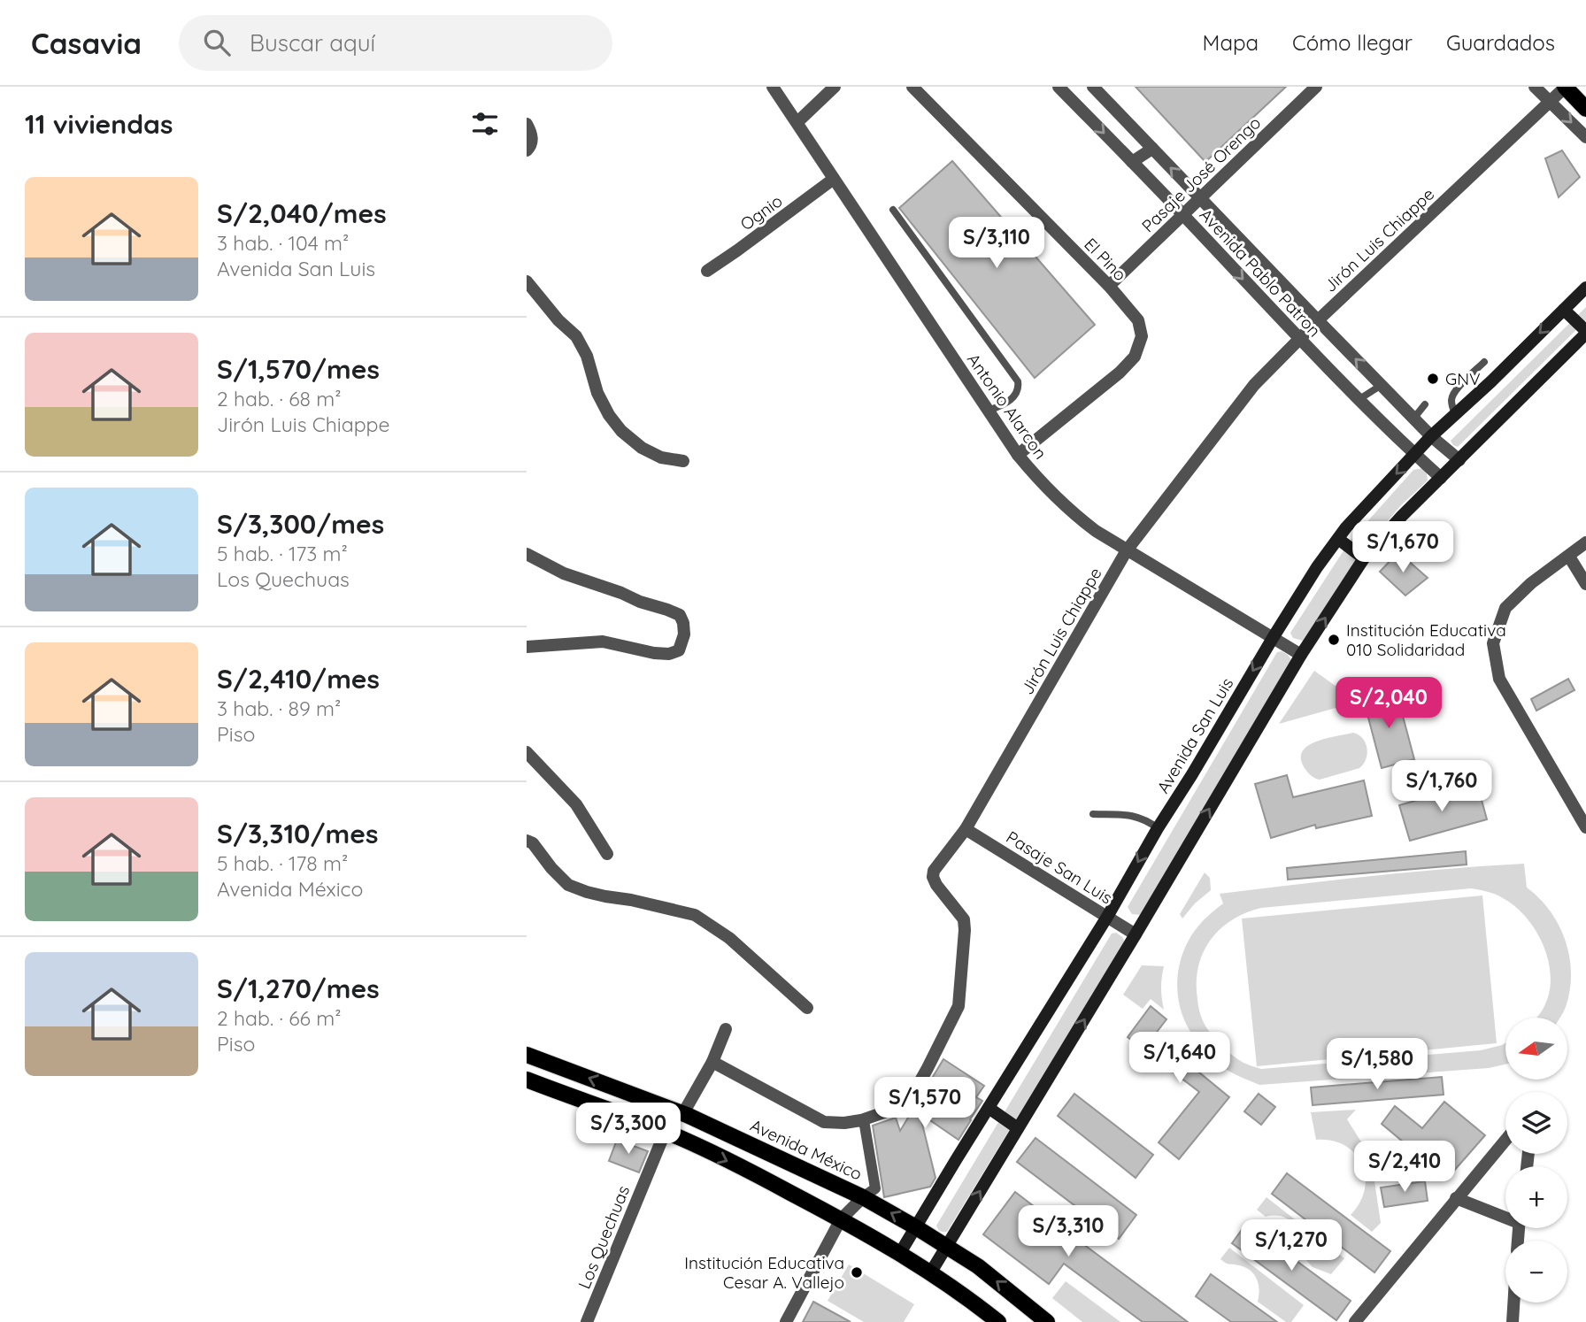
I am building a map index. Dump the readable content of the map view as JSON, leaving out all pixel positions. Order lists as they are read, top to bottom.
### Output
{
  "streets": {
    "main road": ["Avenida San Luis", "Avenida México"],
    "street": [
      "Pasaje José Orengo",
      "Ognio",
      "Jirón Luis Chiappe",
      "El Pino",
      "Avenida Pablo Patron",
      "Antonio Alarcon",
      "Pasaje San Luis",
      "Los Quechuas"
    ]
  },
  "crossings": [
    ["Pasaje José Orengo", "El Pino"],
    ["Pasaje José Orengo", "Avenida Pablo Patron"],
    ["Ognio", "Antonio Alarcon"],
    ["Jirón Luis Chiappe", "Avenida Pablo Patron"],
    ["Jirón Luis Chiappe", "Antonio Alarcon"],
    ["Jirón Luis Chiappe", "Pasaje San Luis"],
    ["El Pino", "Antonio Alarcon"],
    ["Avenida Pablo Patron", "Avenida San Luis"],
    ["Antonio Alarcon", "Avenida San Luis"],
    ["Avenida San Luis", "Pasaje San Luis"],
    ["Avenida San Luis", "Avenida México"]
  ],
  "places": ["GNV", "Institución Educativa 010 Solidaridad", "Institución Educativa Cesar A. Vallejo"],
  "north": "left",
  "page": {
    "header": "Casavia",
    "search": "Buscar aquí",
    "nav": ["Mapa", "Cómo llegar", "Guardados"],
    "heading": "11 viviendas",
    "list": [
      {
        "name": "S/2,040/mes",
        "note": "3 hab. · 104 m² · Avenida San Luis"
      },
      {
        "name": "S/1,570/mes",
        "note": "2 hab. · 68 m² · Jirón Luis Chiappe"
      },
      {
        "name": "S/3,300/mes",
        "note": "5 hab. · 173 m² · Los Quechuas"
      },
      {
        "name": "S/2,410/mes",
        "note": "3 hab. · 89 m² · Piso"
      },
      {
        "name": "S/3,310/mes",
        "note": "5 hab. · 178 m² · Avenida México"
      },
      {
        "name": "S/1,270/mes",
        "note": "2 hab. · 66 m² · Piso"
      }
    ],
    "price": [
      "S/3,110",
      "S/1,670",
      "S/2,040",
      "S/1,760",
      "S/1,640",
      "S/1,580",
      "S/1,570",
      "S/3,300",
      "S/2,410",
      "S/3,310",
      "S/1,270"
    ],
    "map_buttons": ["+", "−"]
  }
}
